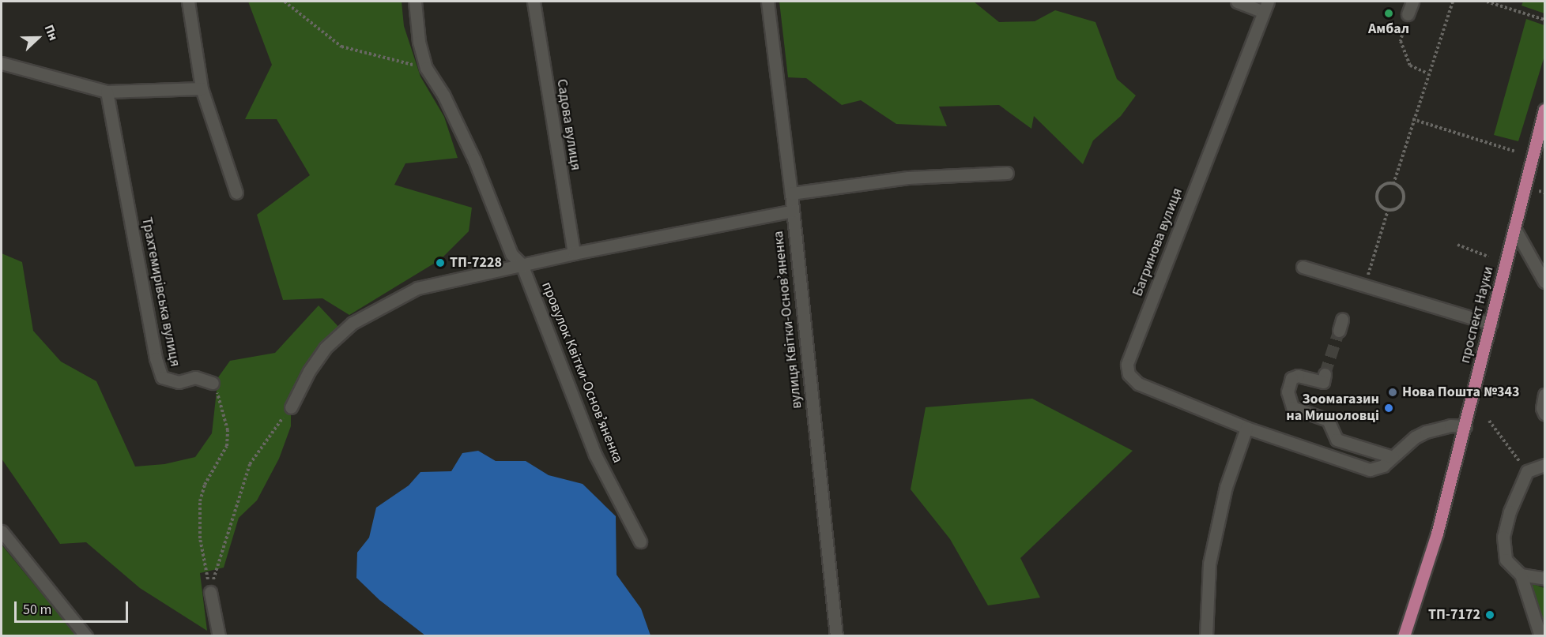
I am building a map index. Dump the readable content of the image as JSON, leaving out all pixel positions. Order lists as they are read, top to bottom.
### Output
{
  "streets": {
    "main road": ["проспект Науки"],
    "street": [
      "Садова вулиця",
      "Багринова вулиця",
      "Трахтемирівська вулиця",
      "вулиця Квітки-Основ’яненка",
      "провулок Квітки-Основʼяненка"
    ]
  },
  "crossings": [
    ["Багринова вулиця", "проспект Науки"]
  ],
  "places": [
    "Амбал",
    "ТП-7228",
    "Нова Пошта №343",
    "Зоомагазин на Мишоловці",
    "ТП-7172"
  ],
  "scale_bar": "50 m",
  "north": "right"
}
